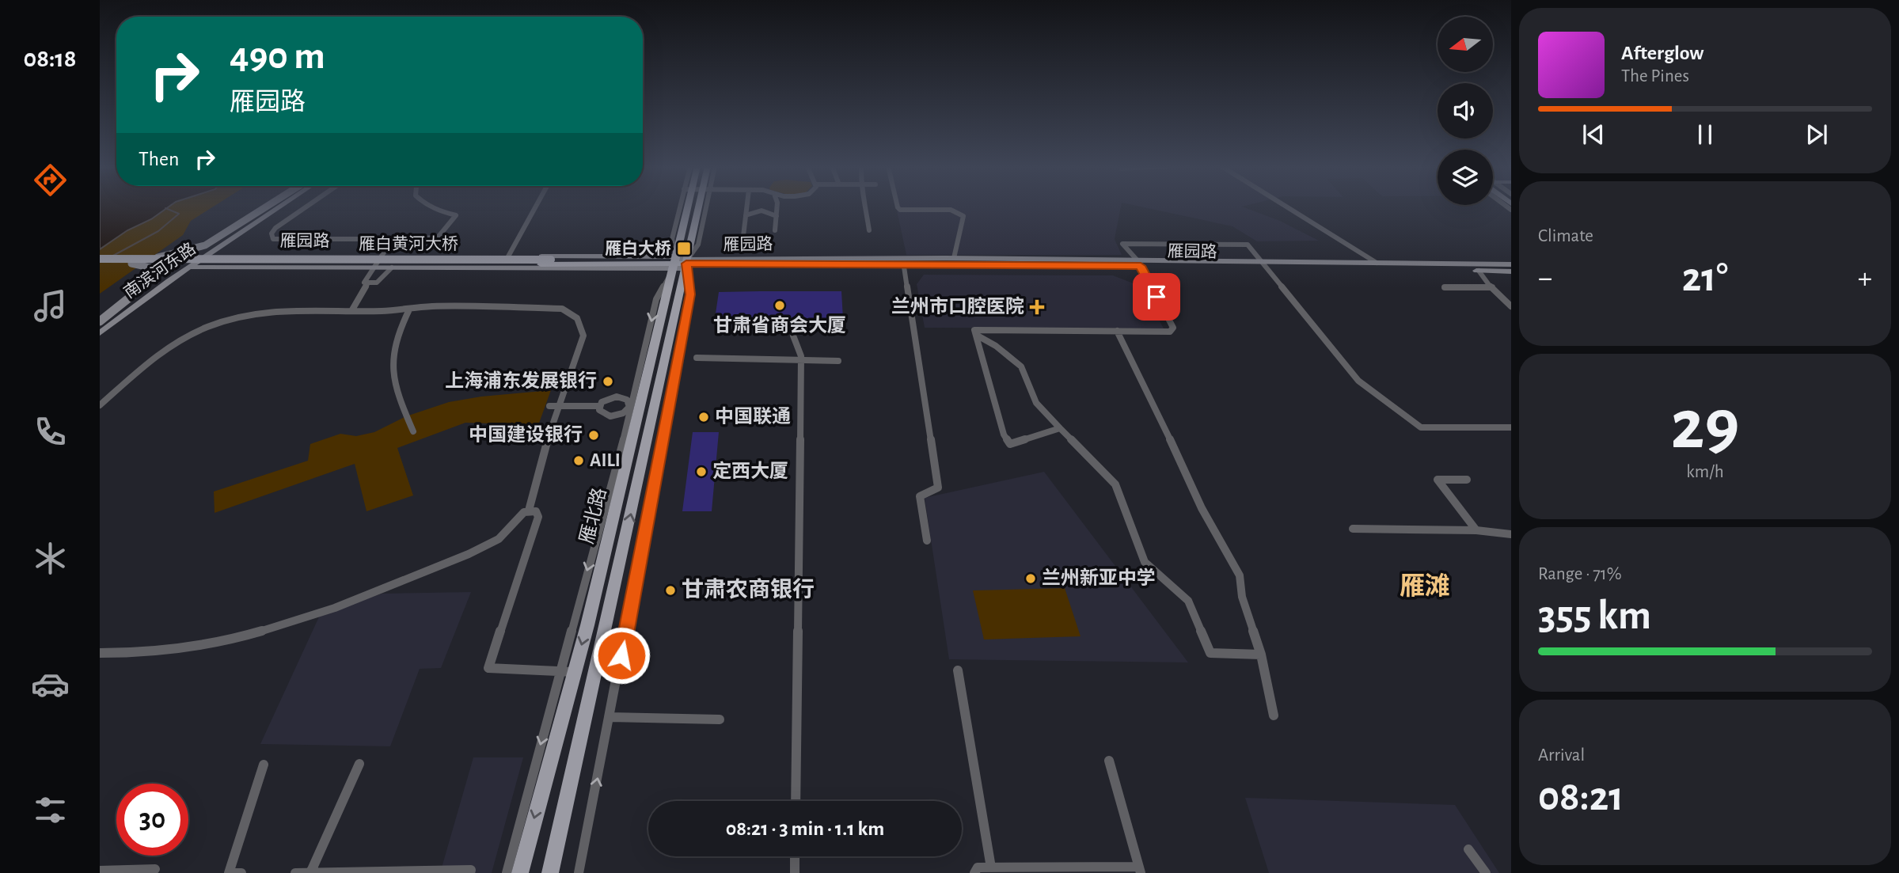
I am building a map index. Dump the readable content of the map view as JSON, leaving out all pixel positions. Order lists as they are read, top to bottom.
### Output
{
  "streets": {
    "main road": [
      "雁园路",
      "雁白黄河大桥",
      "南滨河东路",
      "雁北路"
    ]
  },
  "crossings": [
    ["雁园路", "雁白黄河大桥"],
    ["雁园路", "南滨河东路"],
    ["雁园路", "雁北路"]
  ],
  "districts": ["雁滩"],
  "places": {
    "transit": ["雁白大桥"],
    "other": [
      "甘肃省商会大厦",
      "上海浦东发展银行",
      "中国联通",
      "中国建设银行",
      "AILI",
      "定西大厦",
      "兰州新亚中学",
      "甘肃农商银行"
    ],
    "health": ["兰州市口腔医院"]
  },
  "north": "left",
  "page": {
    "tabs": "08:18",
    "turn": ["490 m", "雁园路"],
    "song": ["Afterglow", "The Pines"],
    "then": "Then",
    "tile": [
      "Climate",
      ["29", "km/h"],
      ["Range · 71%", "355 km"],
      ["Arrival", "08:21"]
    ],
    "heat": ["−", "21°", "+"],
    "limit": "30",
    "trip": "08:21 · 3 min · 1.1 km"
  }
}
